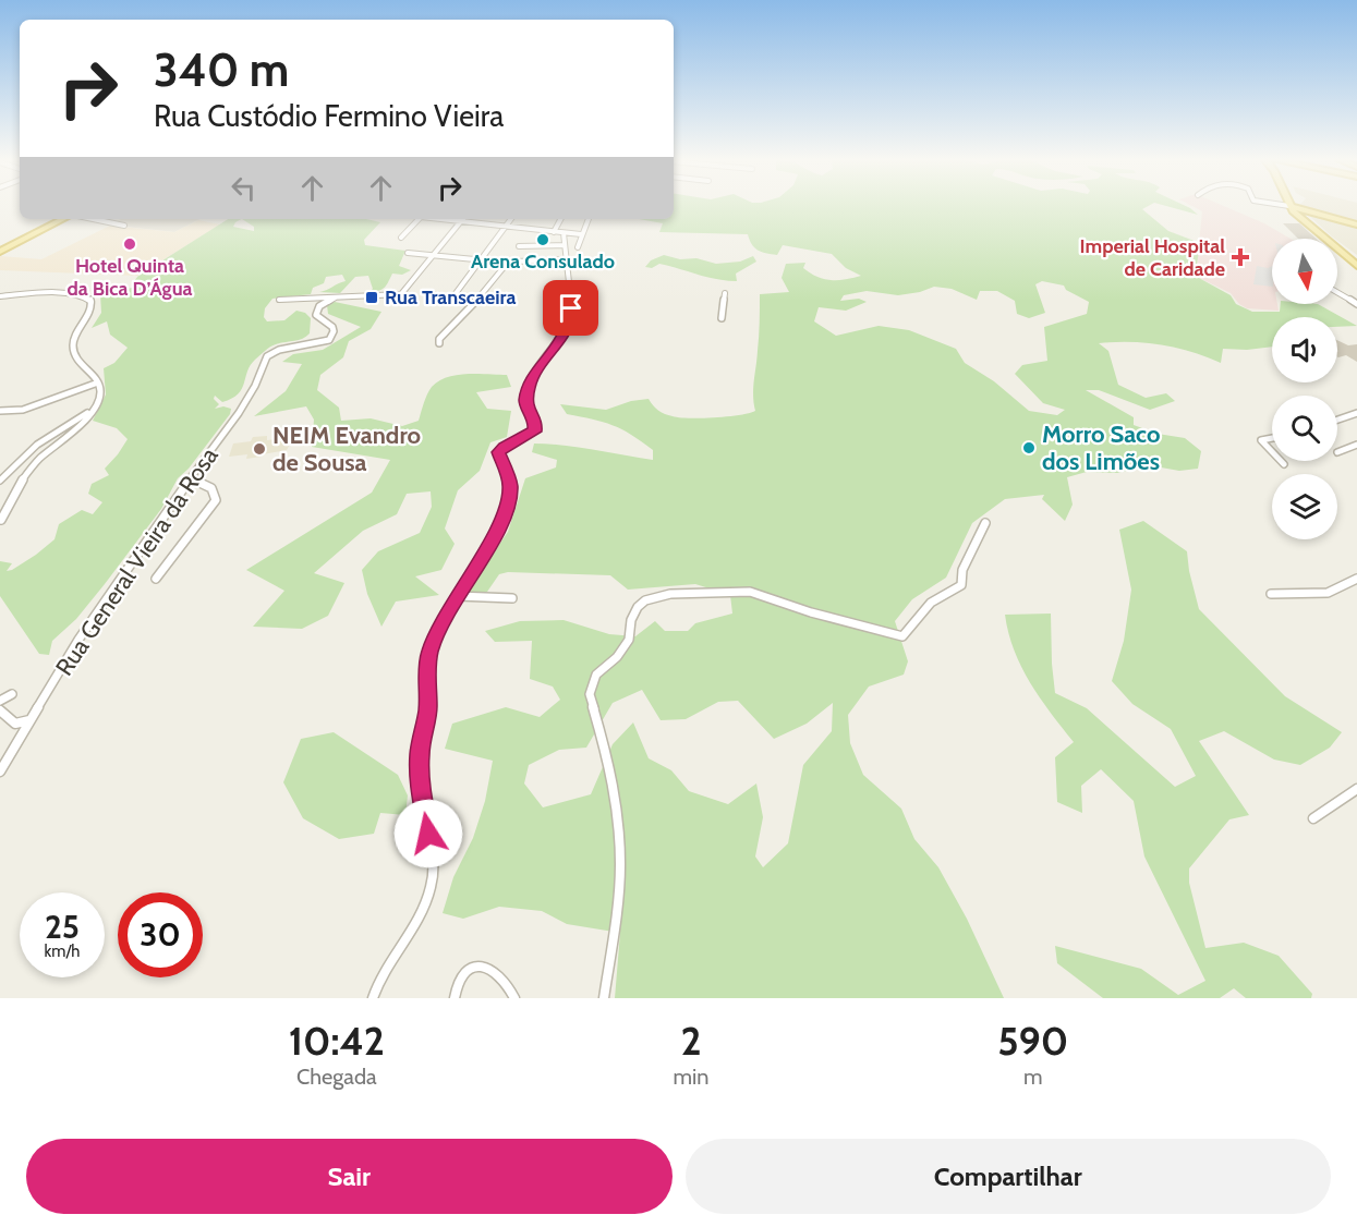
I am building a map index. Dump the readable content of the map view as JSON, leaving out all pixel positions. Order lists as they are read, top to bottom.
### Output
{
  "streets": {
    "street": ["Rua General Vieira da Rosa"]
  },
  "places": {
    "other": [
      "Arena Consulado",
      "Hotel Quinta da Bica D’Água",
      "Morro Saco dos Limões",
      "NEIM Evandro de Sousa"
    ],
    "health": ["Imperial Hospital de Caridade"],
    "transit": ["Rua Transcaeira"]
  },
  "north": "bottom",
  "page": {
    "turn": ["340 m", "Rua Custódio Fermino Vieira"],
    "speed": "25 km/h",
    "limit": "30",
    "eta": [
      "10:42",
      "Chegada",
      "2",
      "min",
      "590",
      "m"
    ],
    "buttons": ["Sair", "Compartilhar"]
  }
}
